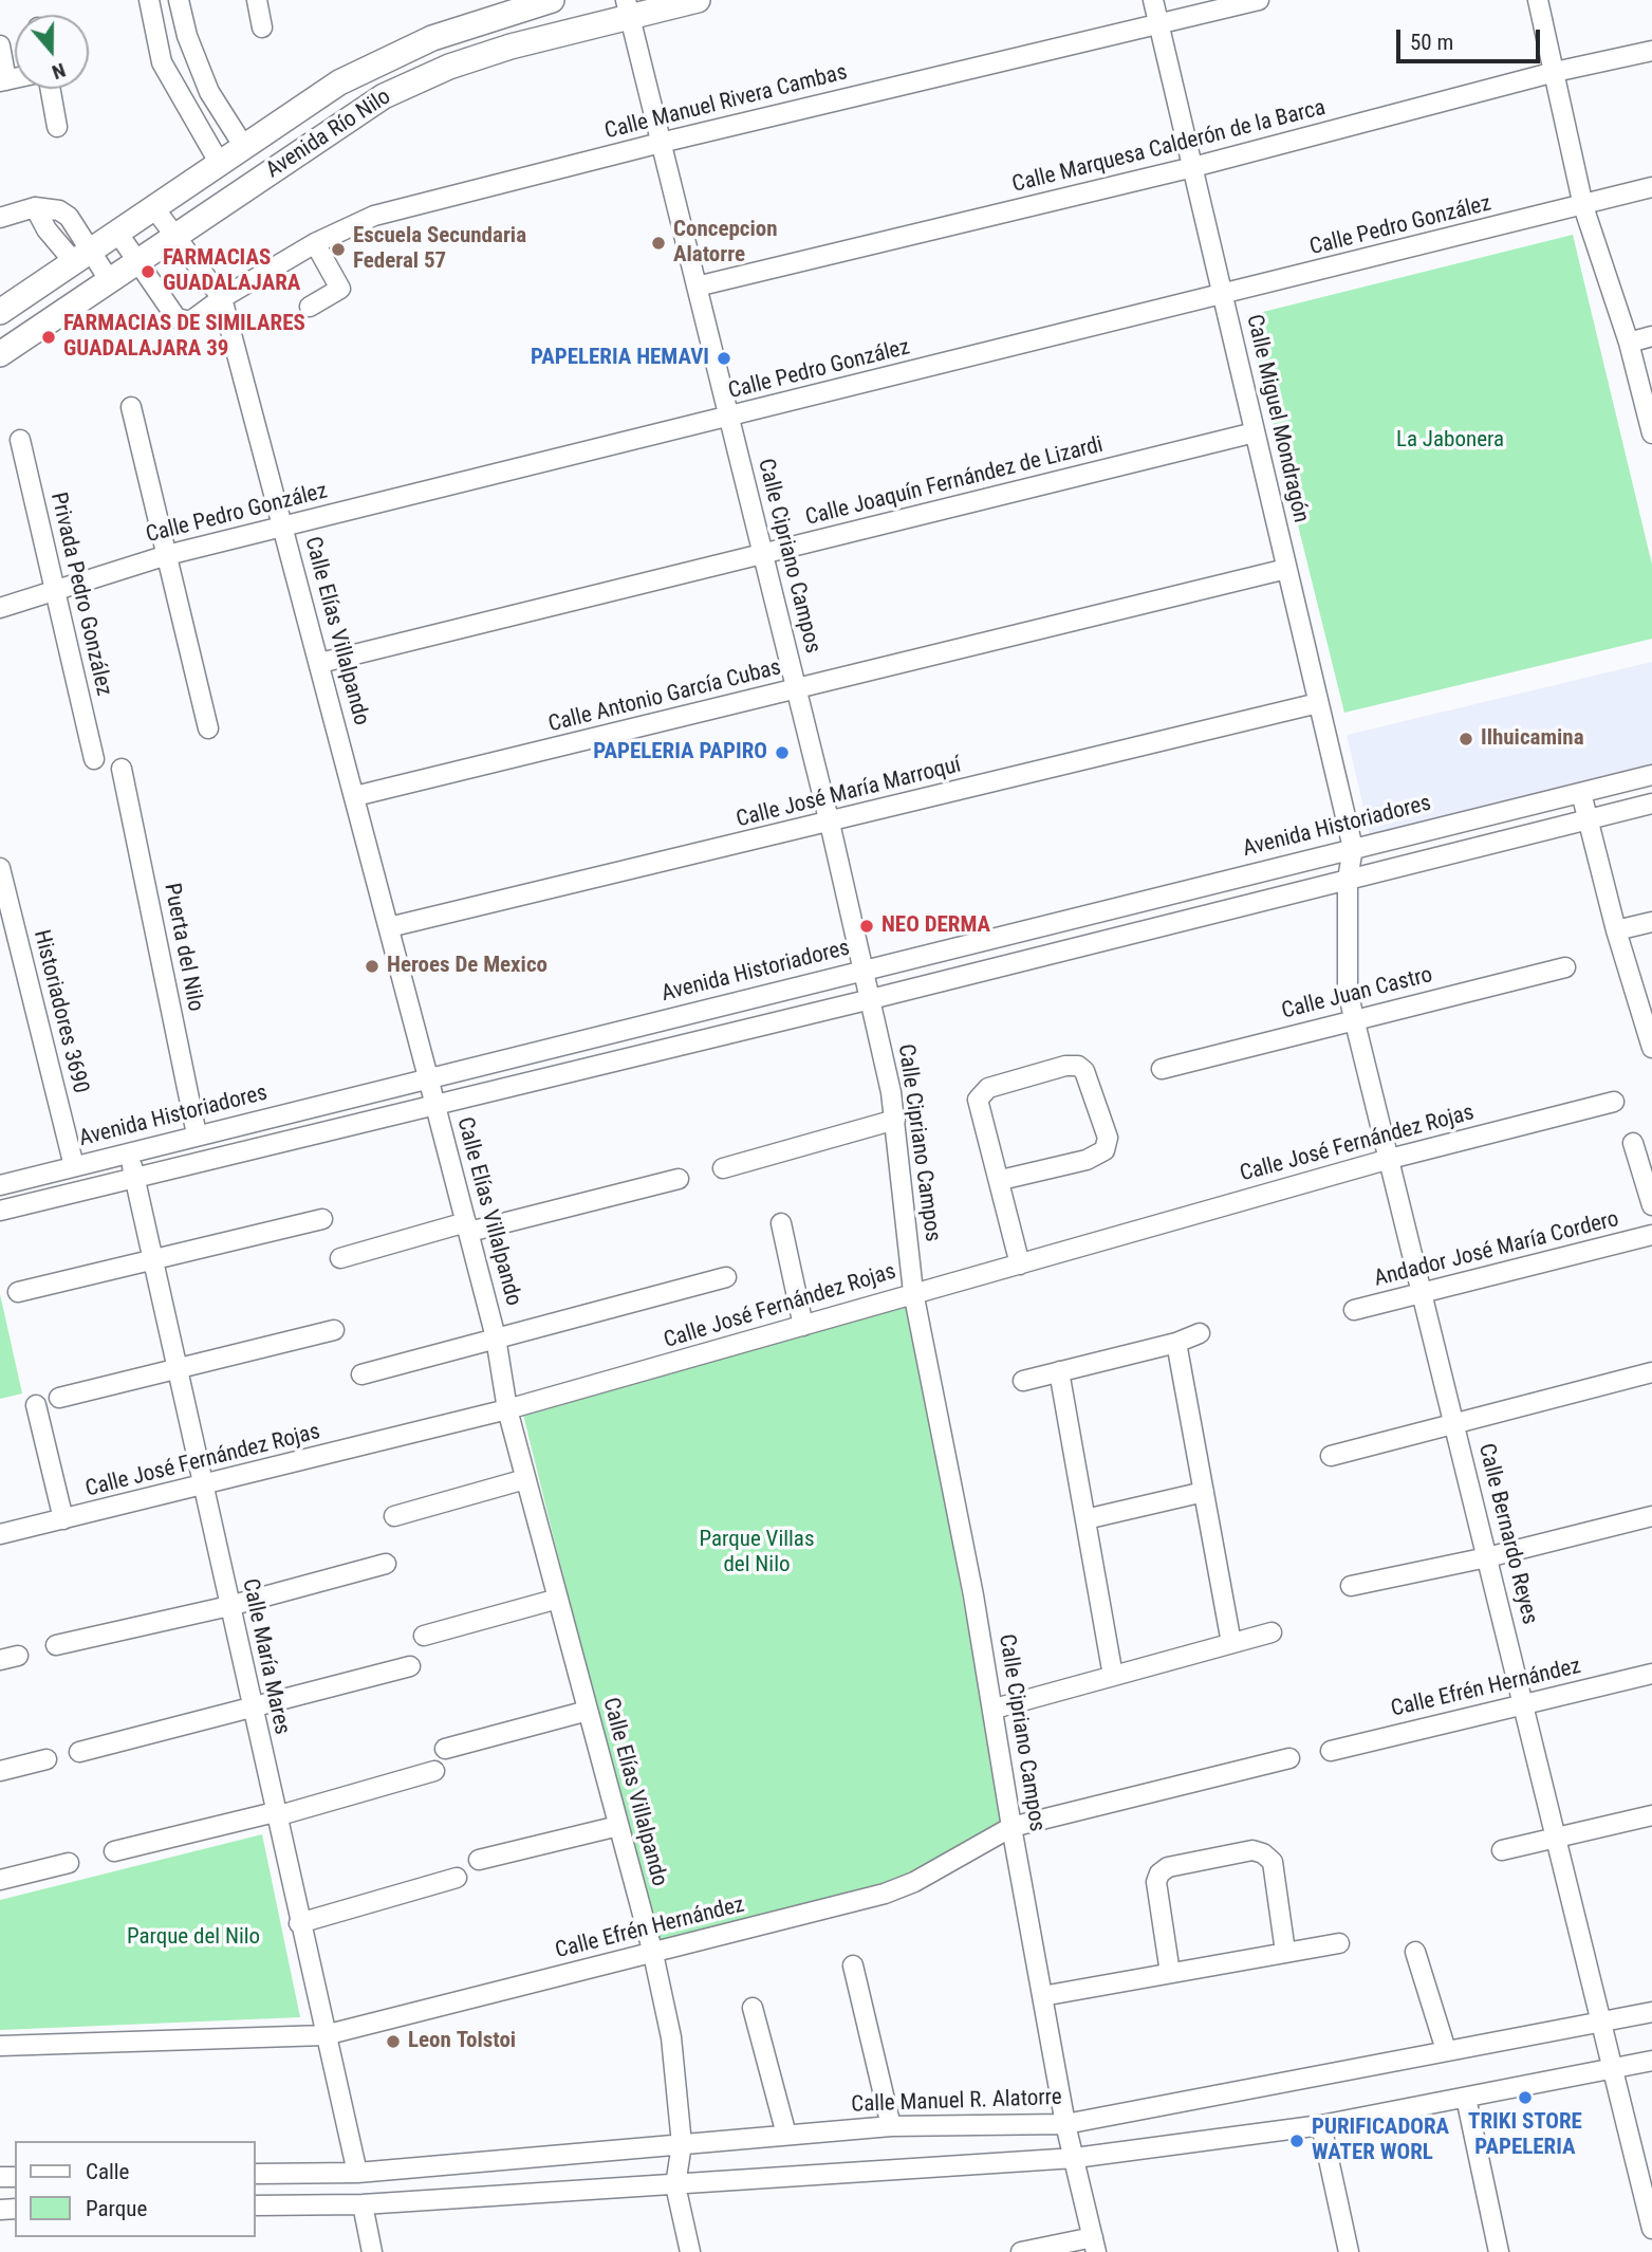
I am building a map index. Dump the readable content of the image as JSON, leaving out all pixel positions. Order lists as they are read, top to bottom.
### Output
{
  "streets": {
    "main road": ["Avenida Río Nilo"],
    "street": [
      "Calle Manuel Rivera Cambas",
      "Calle Marquesa Calderón de la Barca",
      "Calle Pedro González",
      "Calle Miguel Mondragón",
      "Calle Joaquín Fernández de Lizardi",
      "Calle Cipriano Campos",
      "Privada Pedro González",
      "Calle Elías Villalpando",
      "Calle Antonio García Cubas",
      "Calle José María Marroquí",
      "Avenida Historiadores",
      "Puerta del Nilo",
      "Calle Juan Castro",
      "Historiadores 3690",
      "Calle José Fernández Rojas",
      "Andador José María Cordero",
      "Calle Bernardo Reyes",
      "Calle María Mares",
      "Calle Efrén Hernández",
      "Calle Manuel R. Alatorre"
    ]
  },
  "crossings": [
    ["Calle Manuel Rivera Cambas", "Avenida Río Nilo"],
    ["Calle Manuel Rivera Cambas", "Calle Miguel Mondragón"],
    ["Calle Manuel Rivera Cambas", "Calle Cipriano Campos"],
    ["Calle Manuel Rivera Cambas", "Calle Elías Villalpando"],
    ["Avenida Río Nilo", "Calle Cipriano Campos"],
    ["Avenida Río Nilo", "Calle Elías Villalpando"],
    ["Calle Marquesa Calderón de la Barca", "Calle Miguel Mondragón"],
    ["Calle Marquesa Calderón de la Barca", "Calle Cipriano Campos"],
    ["Calle Pedro González", "Calle Miguel Mondragón"],
    ["Calle Pedro González", "Calle Cipriano Campos"],
    ["Calle Pedro González", "Privada Pedro González"],
    ["Calle Pedro González", "Calle Elías Villalpando"],
    ["Calle Miguel Mondragón", "Calle Joaquín Fernández de Lizardi"],
    ["Calle Miguel Mondragón", "Calle Antonio García Cubas"],
    ["Calle Miguel Mondragón", "Calle José María Marroquí"],
    ["Calle Miguel Mondragón", "Avenida Historiadores"],
    ["Calle Miguel Mondragón", "Calle Bernardo Reyes"],
    ["Calle Joaquín Fernández de Lizardi", "Calle Cipriano Campos"],
    ["Calle Joaquín Fernández de Lizardi", "Calle Elías Villalpando"],
    ["Calle Cipriano Campos", "Calle Antonio García Cubas"],
    ["Calle Cipriano Campos", "Calle José María Marroquí"],
    ["Calle Cipriano Campos", "Avenida Historiadores"],
    ["Calle Cipriano Campos", "Calle José Fernández Rojas"],
    ["Calle Cipriano Campos", "Calle Efrén Hernández"],
    ["Calle Cipriano Campos", "Calle Manuel R. Alatorre"],
    ["Calle Elías Villalpando", "Calle Antonio García Cubas"],
    ["Calle Elías Villalpando", "Calle José María Marroquí"],
    ["Calle Elías Villalpando", "Avenida Historiadores"],
    ["Calle Elías Villalpando", "Calle José Fernández Rojas"],
    ["Calle Elías Villalpando", "Calle Efrén Hernández"],
    ["Calle Elías Villalpando", "Calle Manuel R. Alatorre"],
    ["Avenida Historiadores", "Puerta del Nilo"],
    ["Avenida Historiadores", "Historiadores 3690"],
    ["Avenida Historiadores", "Calle Bernardo Reyes"],
    ["Avenida Historiadores", "Calle María Mares"],
    ["Calle Juan Castro", "Calle Bernardo Reyes"],
    ["Calle José Fernández Rojas", "Calle Bernardo Reyes"],
    ["Calle José Fernández Rojas", "Calle María Mares"],
    ["Andador José María Cordero", "Calle Bernardo Reyes"],
    ["Calle Bernardo Reyes", "Calle Efrén Hernández"],
    ["Calle Bernardo Reyes", "Calle Manuel R. Alatorre"],
    ["Calle María Mares", "Calle Efrén Hernández"],
    ["Calle María Mares", "Calle Manuel R. Alatorre"]
  ],
  "parks": ["La Jabonera", "Parque Villas del Nilo", "Parque del Nilo"],
  "places": [
    "Concepcion Alatorre",
    "Escuela Secundaria Federal 57",
    "FARMACIAS GUADALAJARA",
    "FARMACIAS DE SIMILARES GUADALAJARA 39",
    "PAPELERIA HEMAVI",
    "Ilhuicamina",
    "PAPELERIA PAPIRO",
    "NEO DERMA",
    "Heroes De Mexico",
    "Leon Tolstoi",
    "TRIKI STORE PAPELERIA",
    "PURIFICADORA WATER WORL"
  ],
  "legend": ["Calle", "Parque"],
  "scale_bar": "50 m",
  "north": "bottom"
}
